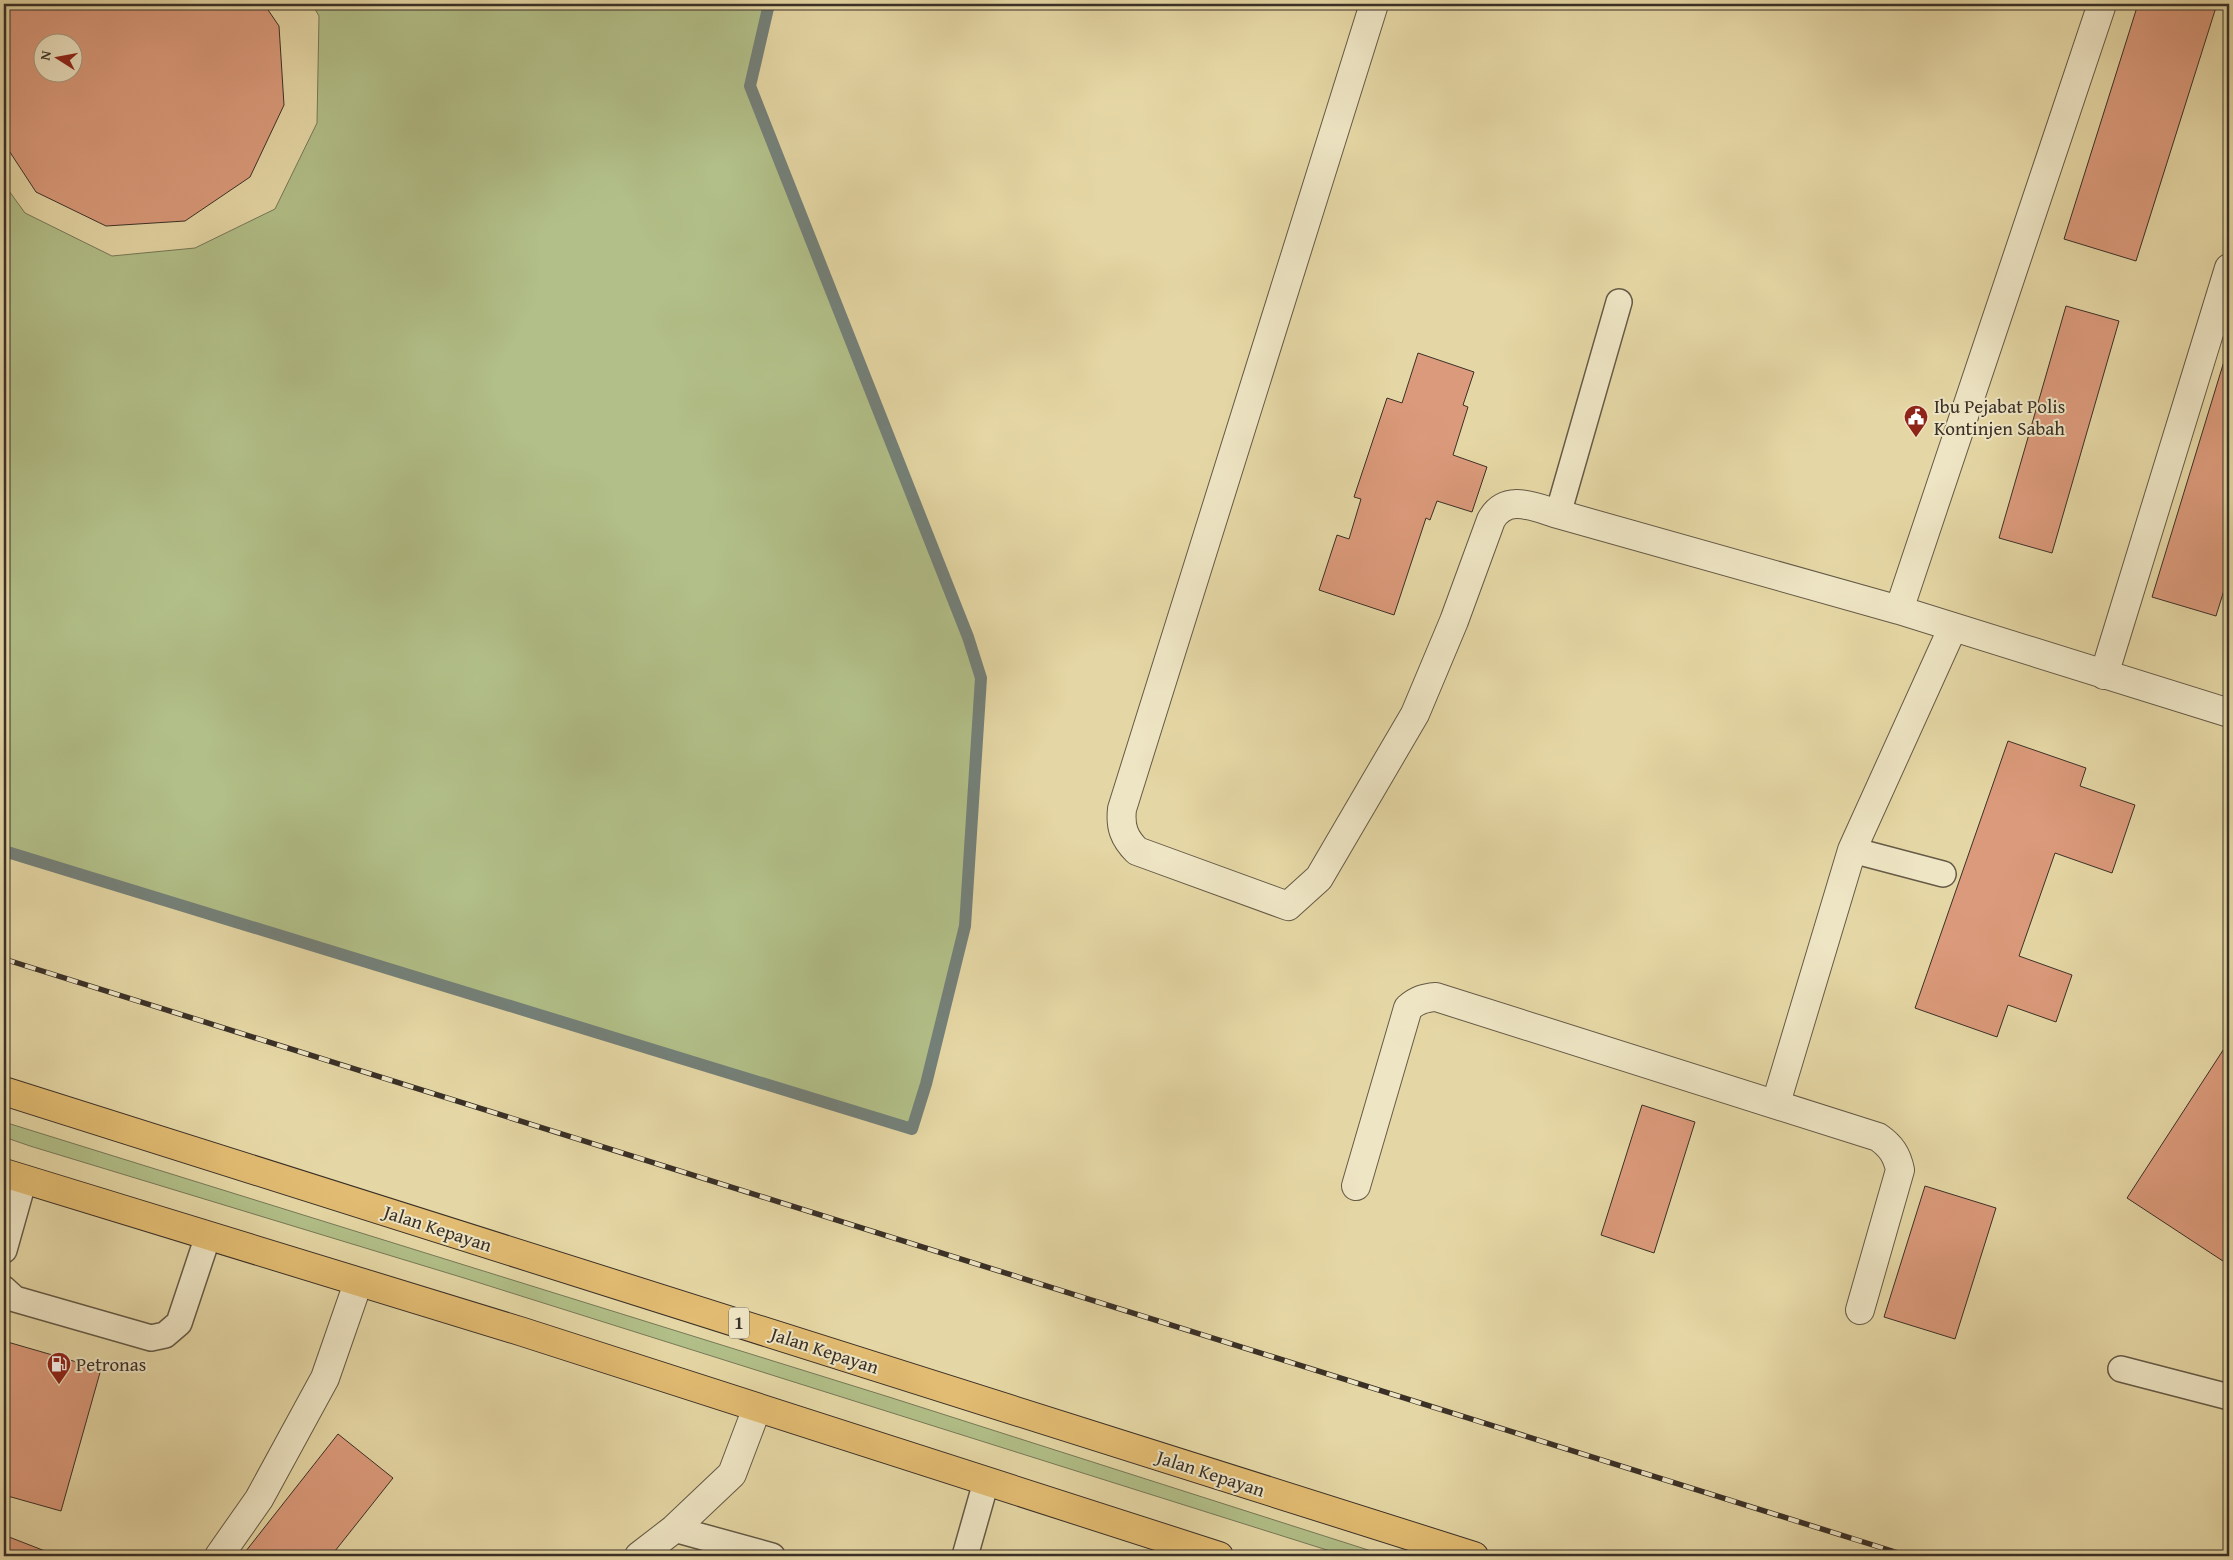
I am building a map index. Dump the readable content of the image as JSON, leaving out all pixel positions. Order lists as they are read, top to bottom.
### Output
{
  "streets": {
    "highway": ["Jalan Kepayan", "1"]
  },
  "places": {
    "public building": ["Ibu Pejabat Polis Kontinjen Sabah"],
    "fuel station": ["Petronas"]
  },
  "north": "left"
}
